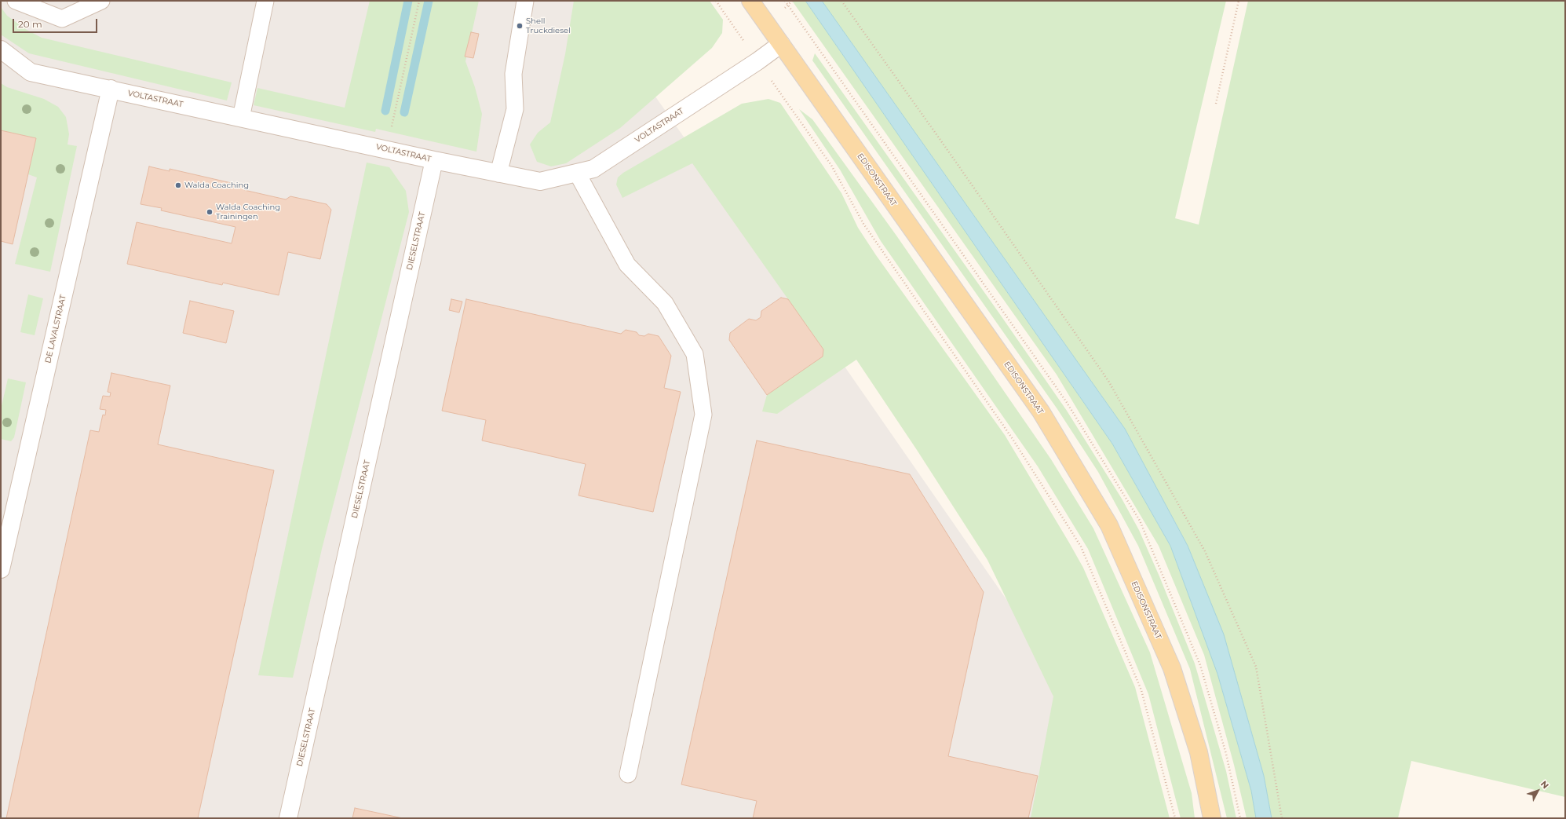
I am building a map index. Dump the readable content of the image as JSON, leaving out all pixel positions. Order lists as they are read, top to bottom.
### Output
{
  "streets": {
    "main road": ["EDISONSTRAAT"],
    "street": ["VOLTASTRAAT", "DIESELSTRAAT", "DE LAVALSTRAAT"]
  },
  "crossings": [
    ["VOLTASTRAAT", "EDISONSTRAAT"],
    ["VOLTASTRAAT", "DIESELSTRAAT"],
    ["VOLTASTRAAT", "DE LAVALSTRAAT"]
  ],
  "places": ["Shell Truckdiesel", "Walda Coaching", "Walda Coaching Trainingen"],
  "scale_bar": "20 m",
  "north": "top right"
}
